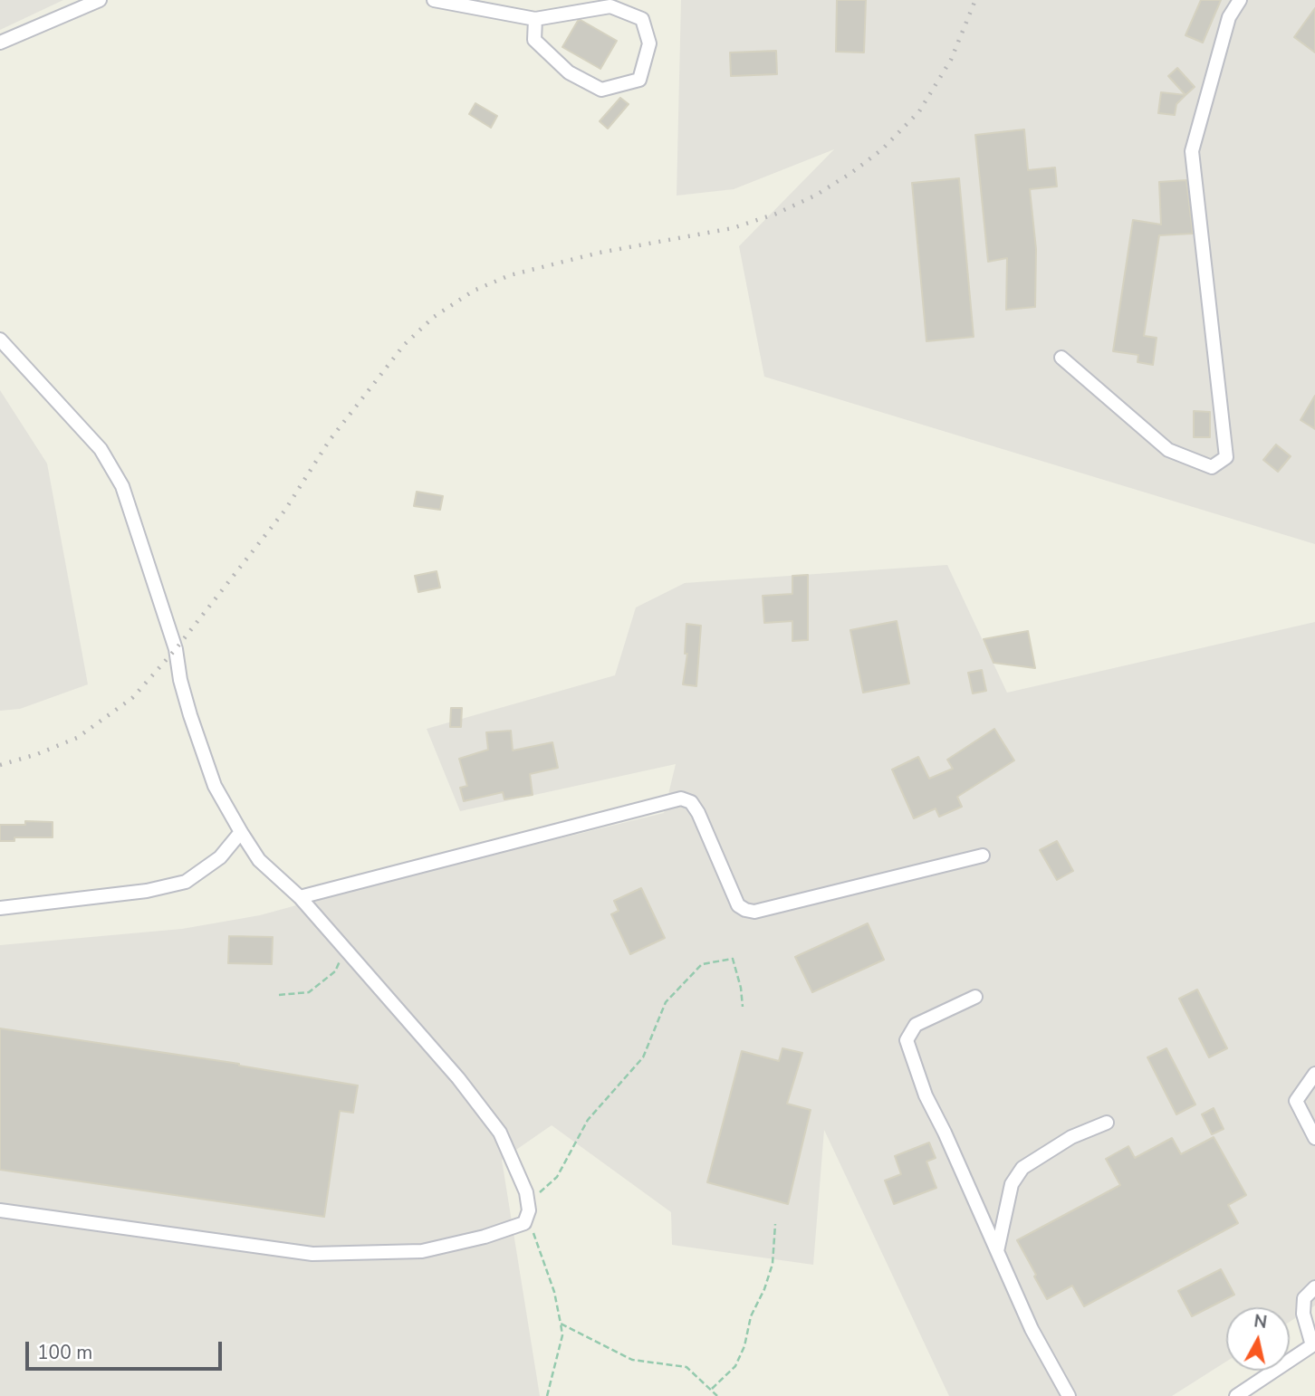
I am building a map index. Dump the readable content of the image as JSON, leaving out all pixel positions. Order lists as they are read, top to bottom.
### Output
{
  "scale_bar": "100 m",
  "north": "top"
}
